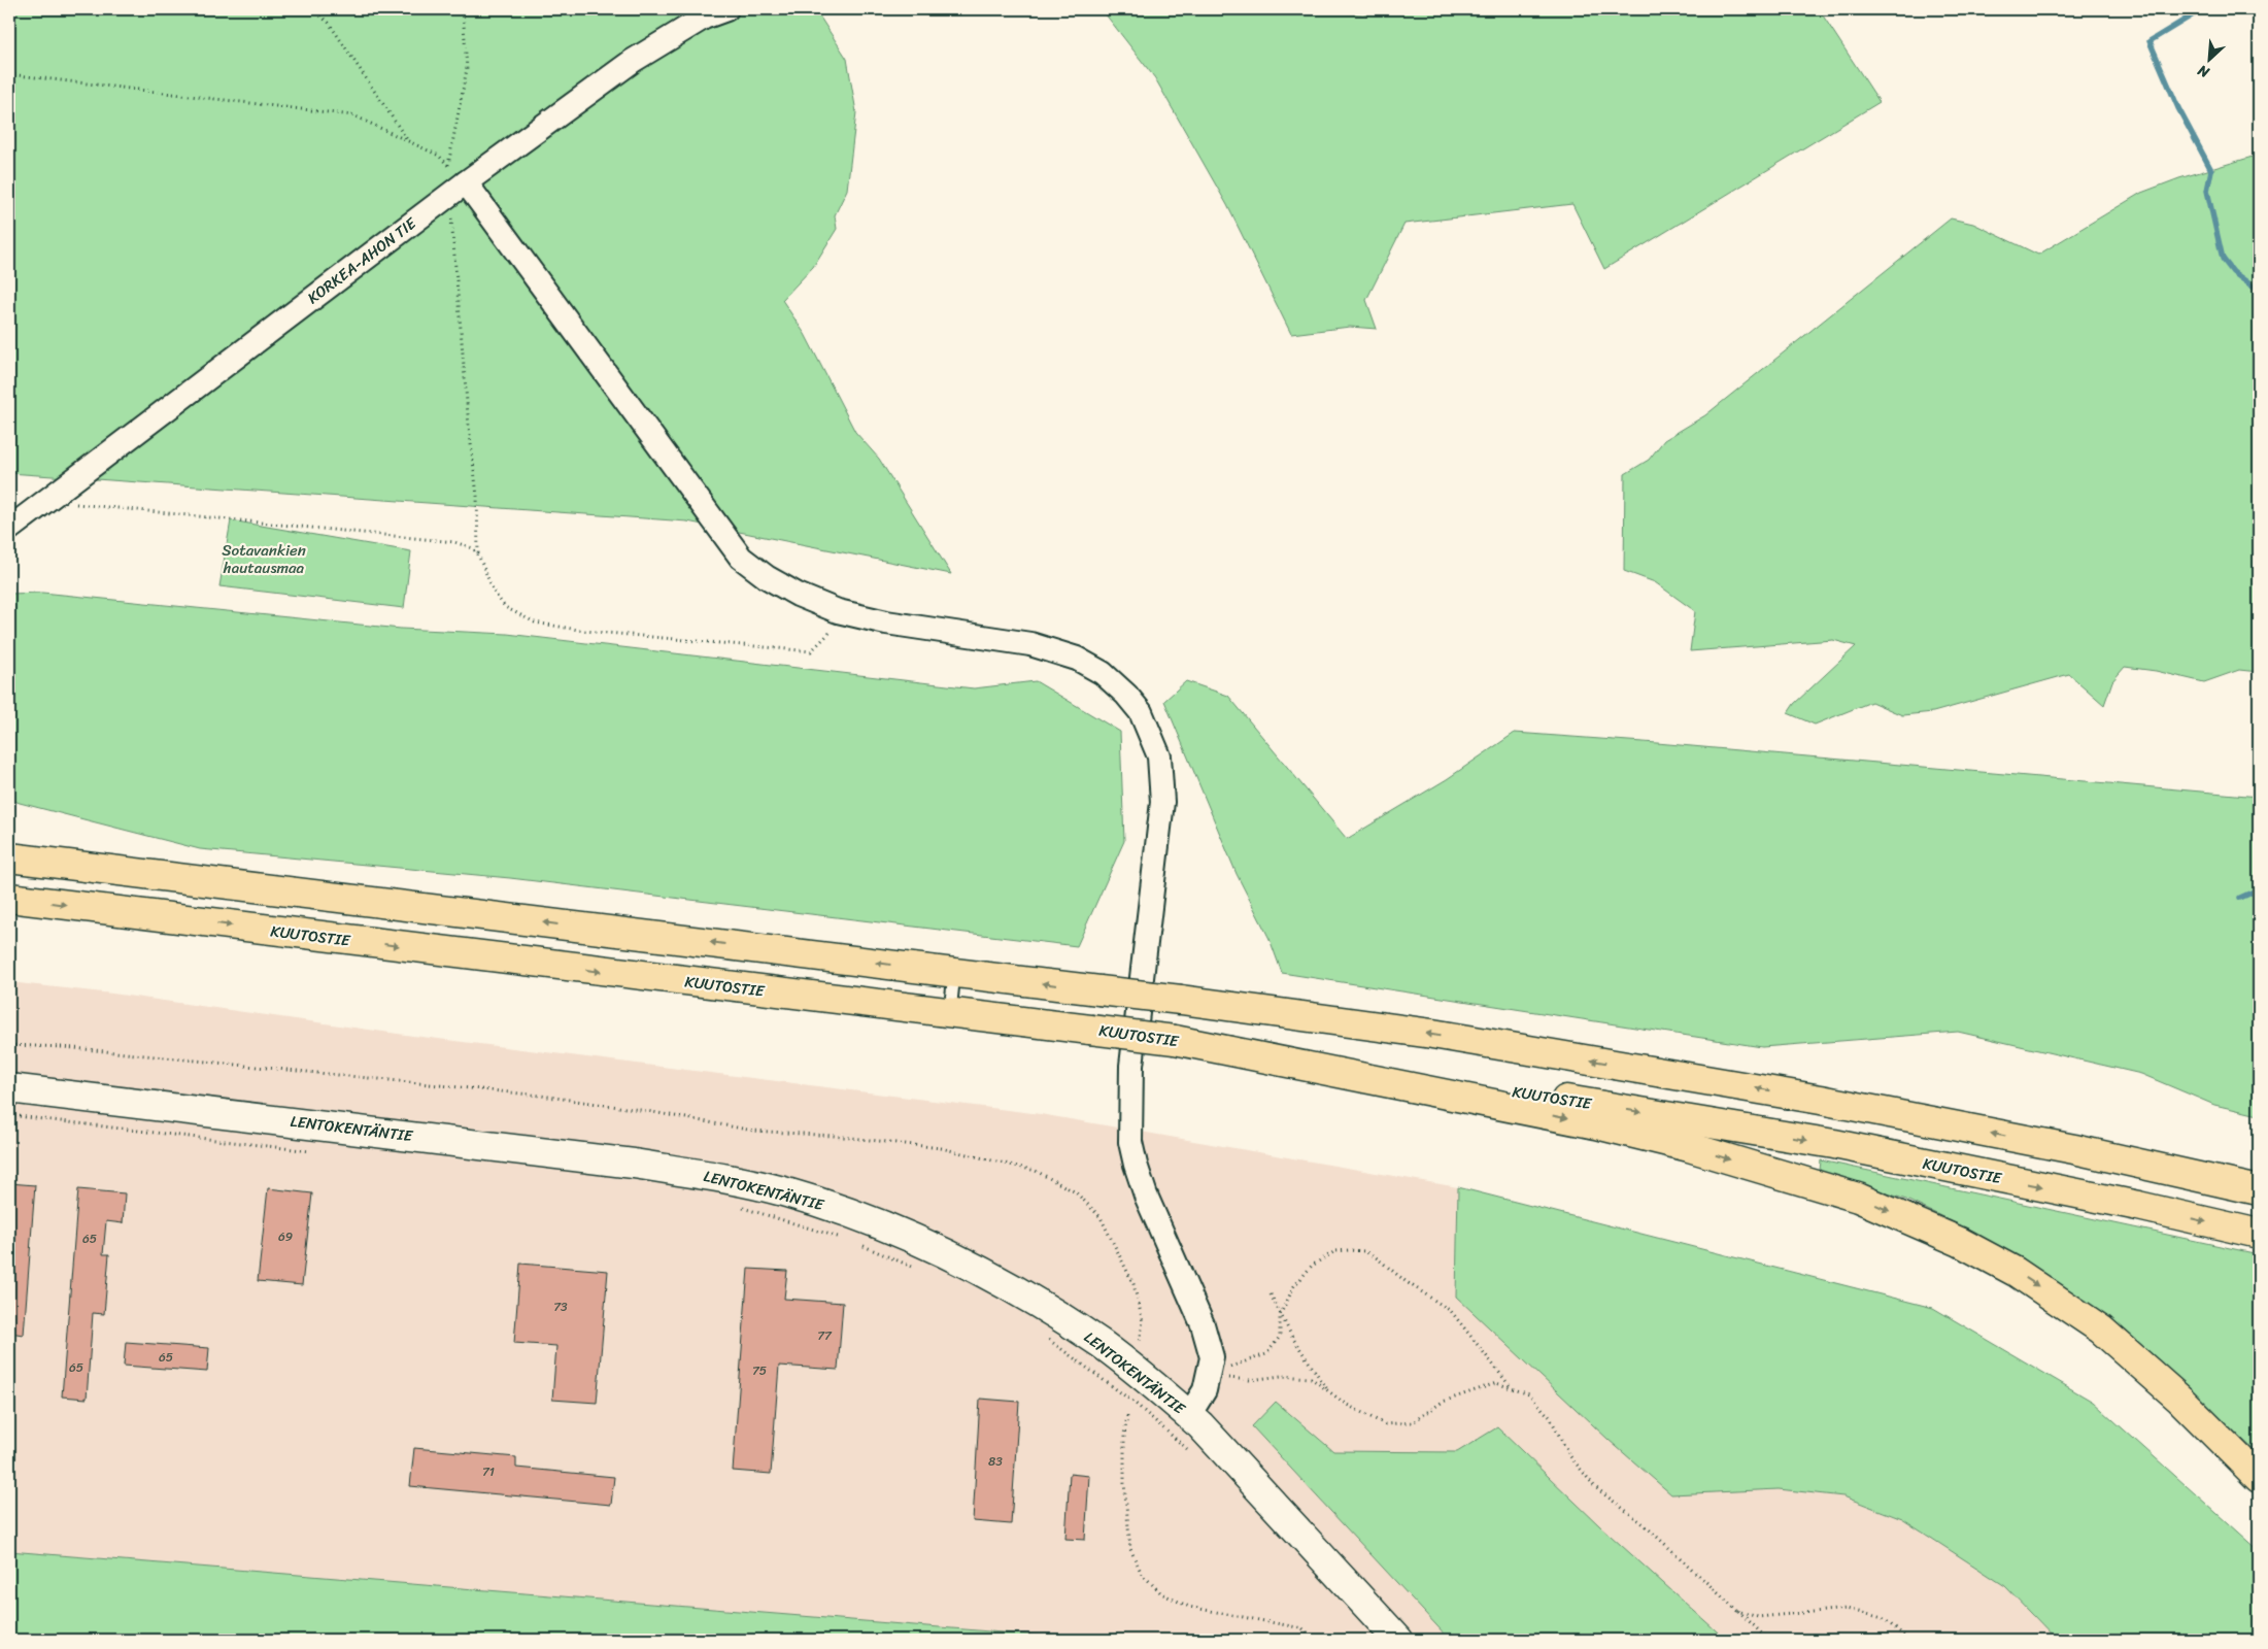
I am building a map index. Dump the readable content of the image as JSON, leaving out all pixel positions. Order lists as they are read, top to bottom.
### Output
{
  "streets": {
    "highway": ["KUUTOSTIE"],
    "street": ["KORKEA-AHON TIE", "LENTOKENTÄNTIE"]
  },
  "parks": ["Sotavankien hautausmaa"],
  "house_numbers": [
    "69",
    "65",
    "73",
    "77",
    "65",
    "65",
    "75",
    "83",
    "71"
  ],
  "north": "bottom left"
}
